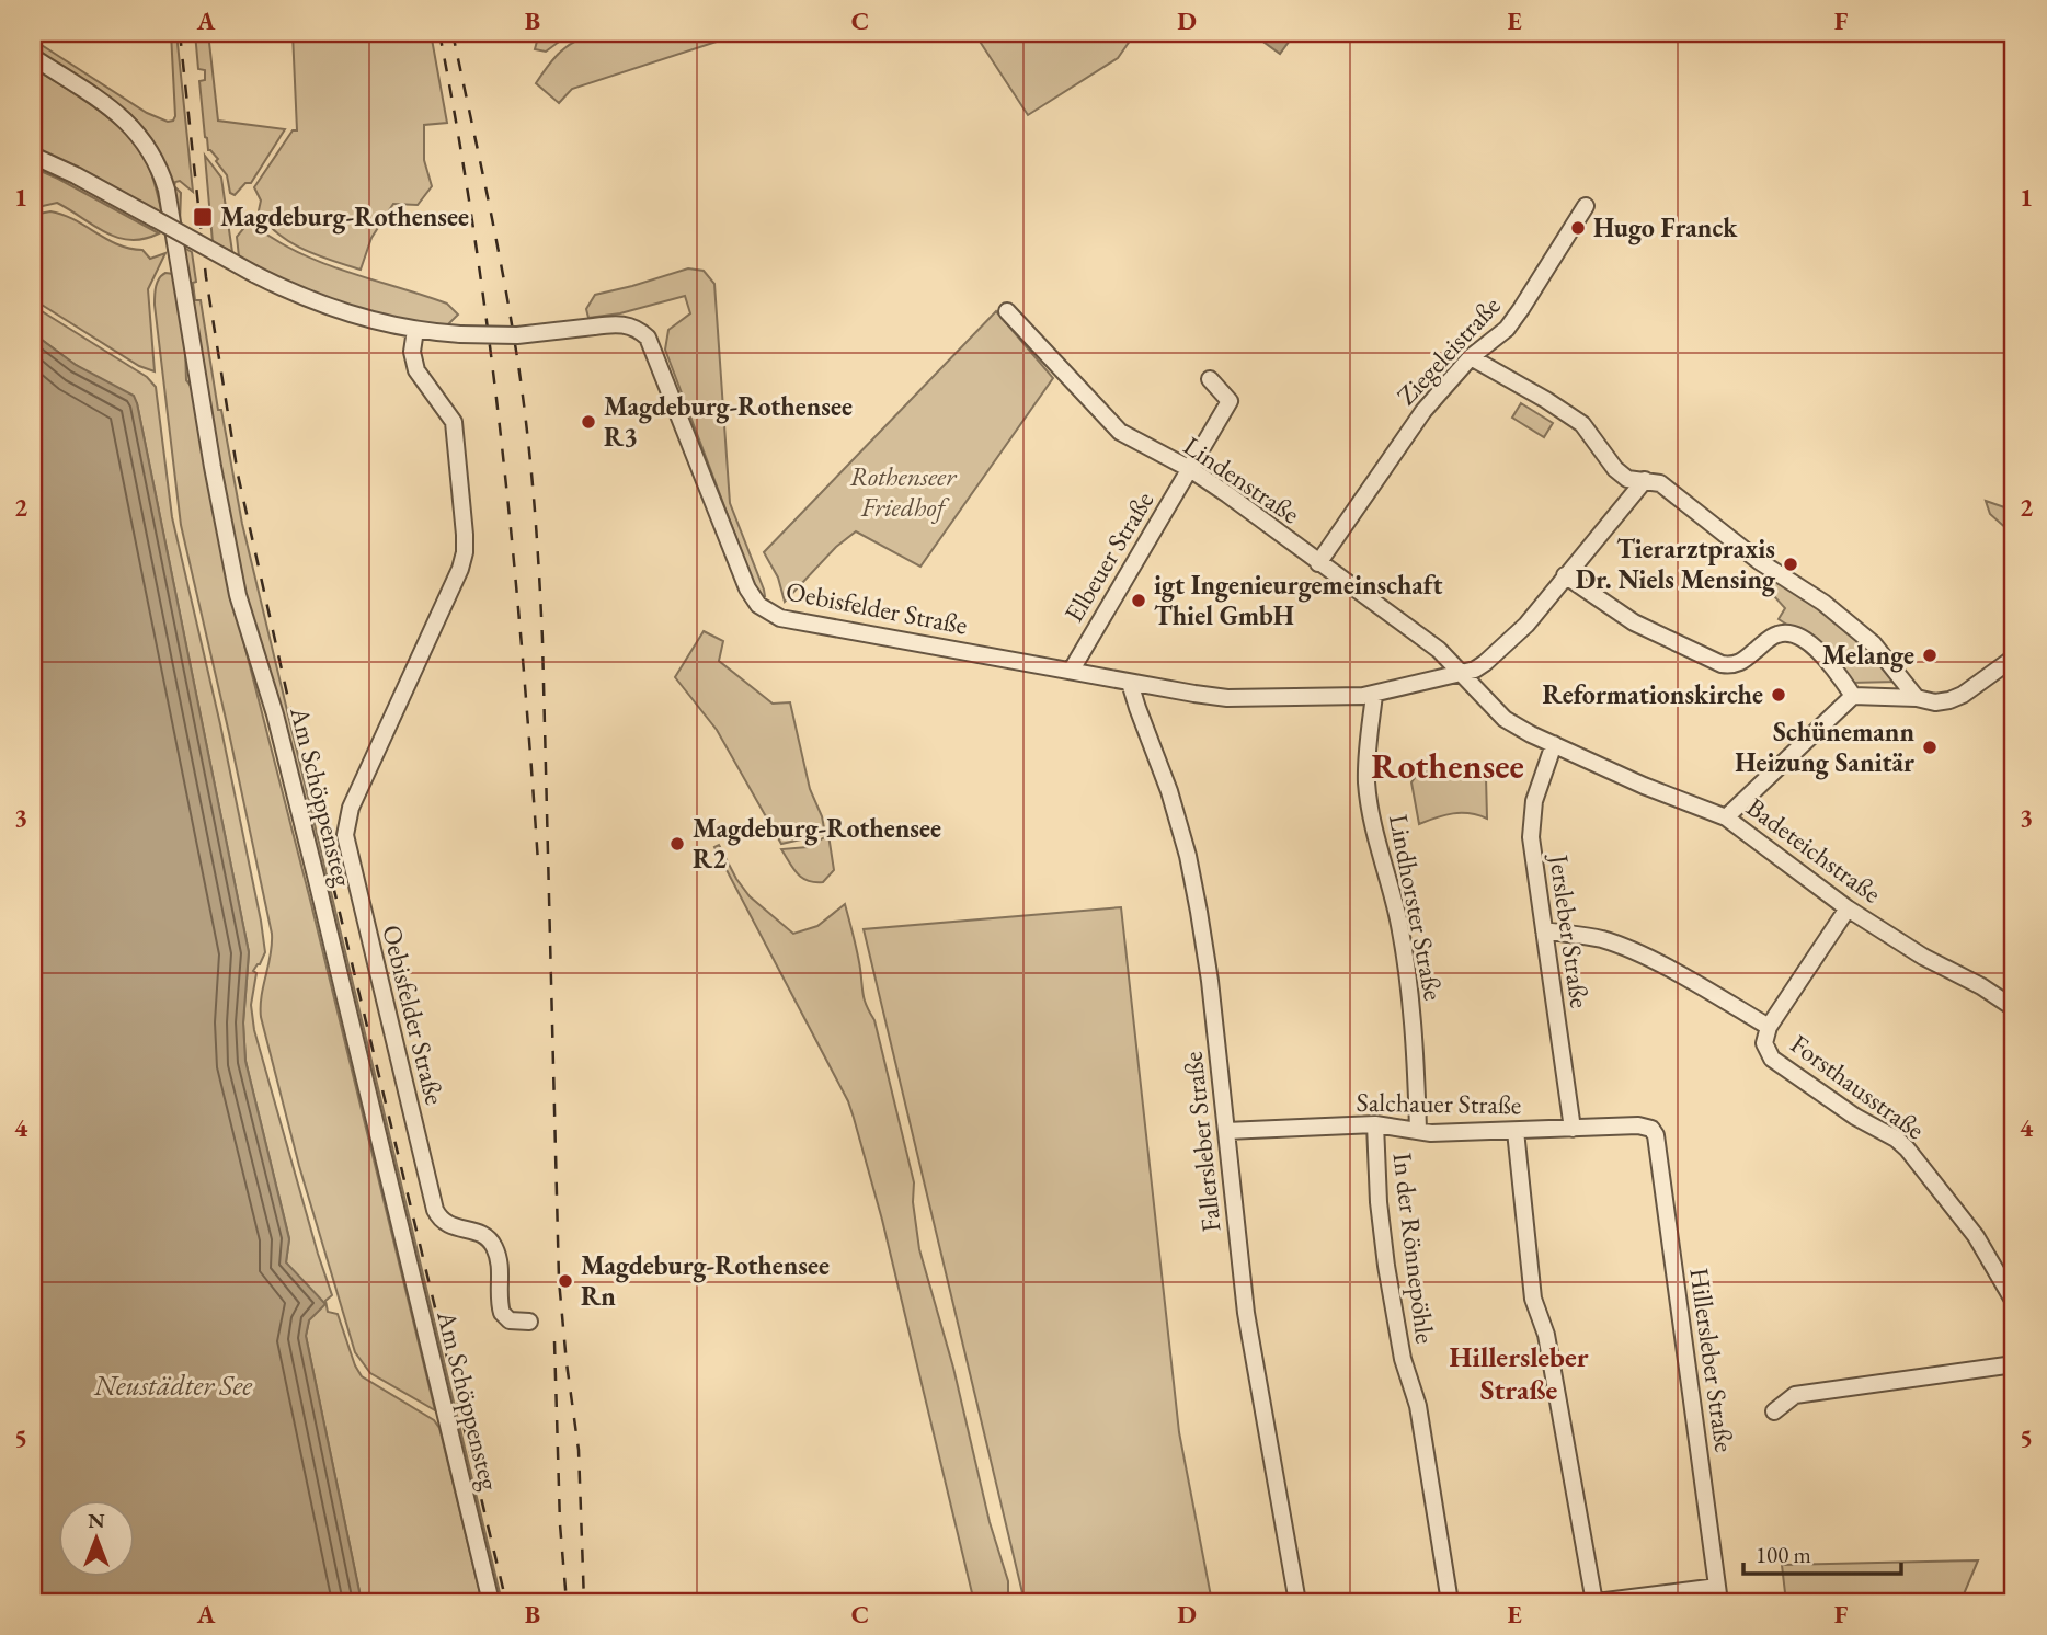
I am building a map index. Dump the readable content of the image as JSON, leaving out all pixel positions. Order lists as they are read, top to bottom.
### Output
{
  "streets": {
    "street": [
      "Ziegeleistraße",
      "Lindenstraße",
      "Elbeuer Straße",
      "Oebisfelder Straße",
      "Am Schöppensteg",
      "Badeteichstraße",
      "Lindhorster Straße",
      "Jersleber Straße",
      "Forsthausstraße",
      "Salchauer Straße",
      "Fallersleber Straße",
      "In der Rönnepöhle",
      "Hillersleber Straße"
    ]
  },
  "crossings": [
    ["Ziegeleistraße", "Lindenstraße"],
    ["Lindenstraße", "Elbeuer Straße"],
    ["Lindenstraße", "Oebisfelder Straße"],
    ["Lindenstraße", "Badeteichstraße"],
    ["Elbeuer Straße", "Oebisfelder Straße"],
    ["Oebisfelder Straße", "Badeteichstraße"],
    ["Oebisfelder Straße", "Lindhorster Straße"],
    ["Oebisfelder Straße", "Fallersleber Straße"],
    ["Badeteichstraße", "Jersleber Straße"],
    ["Badeteichstraße", "Forsthausstraße"],
    ["Lindhorster Straße", "Salchauer Straße"],
    ["Jersleber Straße", "Salchauer Straße"],
    ["Salchauer Straße", "Fallersleber Straße"],
    ["Salchauer Straße", "In der Rönnepöhle"],
    ["Salchauer Straße", "Hillersleber Straße"]
  ],
  "districts": ["Rothensee", "Hillersleber Straße"],
  "water": ["Neustädter See"],
  "parks": ["Rothenseer Friedhof"],
  "places": {
    "transit": ["Magdeburg-Rothensee"],
    "other": [
      "Hugo Franck",
      "Magdeburg-Rothensee R3",
      "Tierarztpraxis Dr. Niels Mensing",
      "igt Ingenieurgemeinschaft Thiel GmbH",
      "Melange",
      "Reformationskirche",
      "Schünemann Heizung Sanitär",
      "Magdeburg-Rothensee R2",
      "Magdeburg-Rothensee Rn"
    ]
  },
  "scale_bar": "100 m",
  "north": "top",
  "grid": {
    "columns": [
      "A",
      "B",
      "C",
      "D",
      "E",
      "F"
    ],
    "rows": [
      "1",
      "2",
      "3",
      "4",
      "5"
    ]
  }
}
